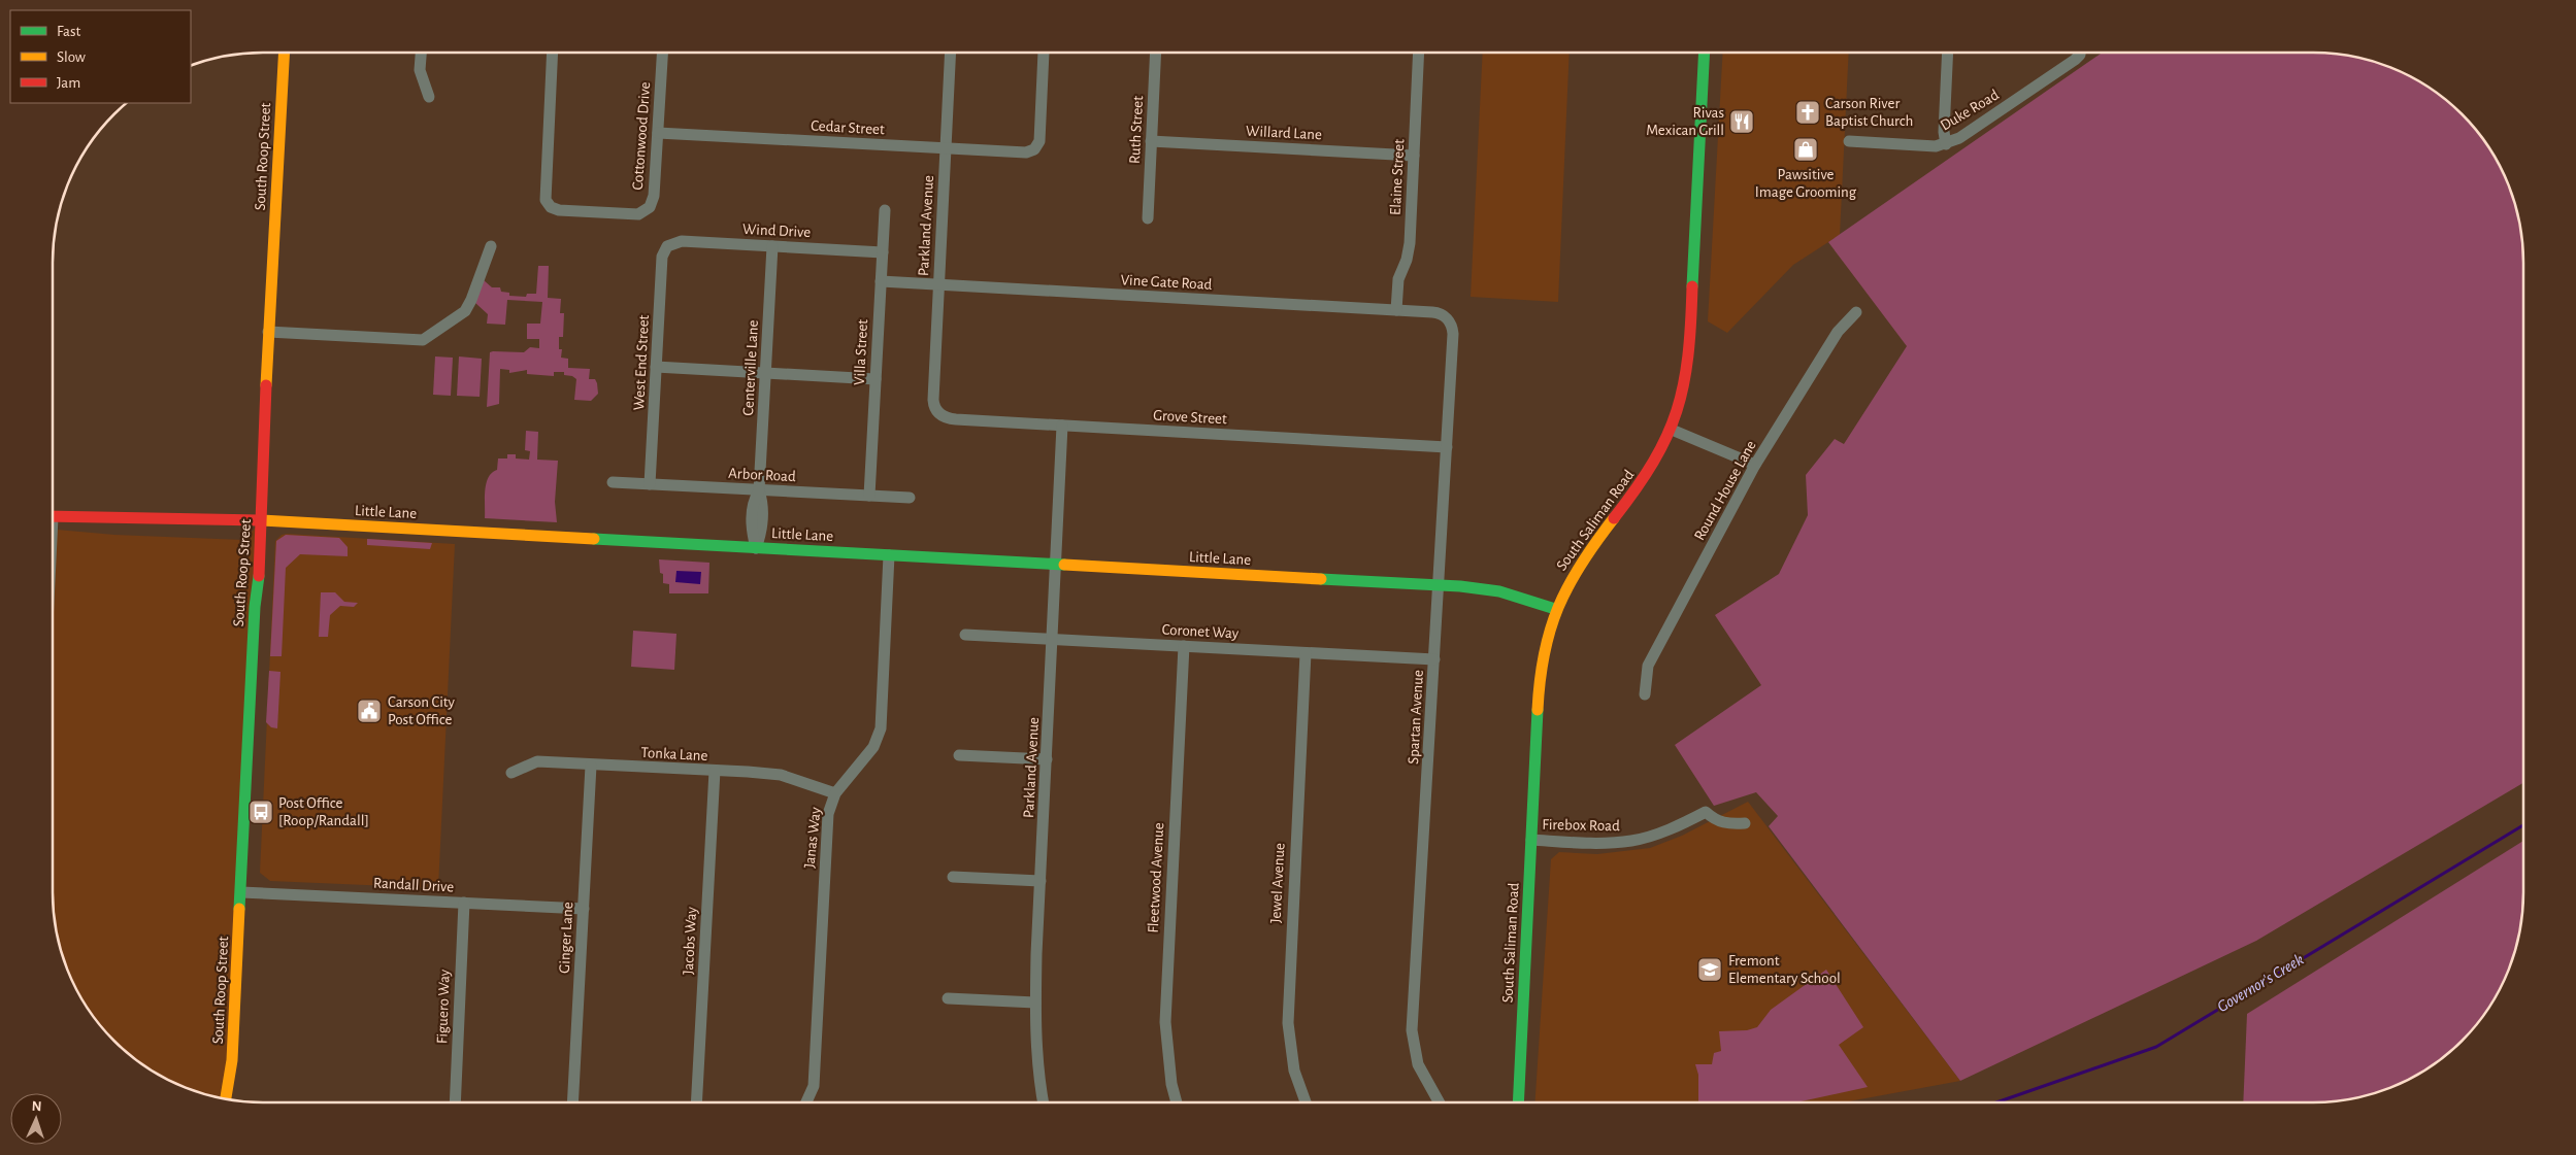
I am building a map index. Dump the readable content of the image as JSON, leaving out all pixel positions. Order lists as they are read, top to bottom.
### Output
{
  "streets": {
    "street": [
      "Duke Road",
      "Cedar Street",
      "Ruth Street",
      "Willard Lane",
      "Cottonwood Drive",
      "South Roop Street",
      "Elaine Street",
      "Parkland Avenue",
      "Wind Drive",
      "Vine Gate Road",
      "Villa Street",
      "West End Street",
      "Centerville Lane",
      "Grove Street",
      "Arbor Road",
      "Round House Lane",
      "Little Lane",
      "South Saliman Road",
      "Coronet Way",
      "Spartan Avenue",
      "Tonka Lane",
      "Firebox Road",
      "Janas Way",
      "Fleetwood Avenue",
      "Jewel Avenue",
      "Randall Drive",
      "Ginger Lane",
      "Jacobs Way",
      "Figuero Way"
    ]
  },
  "crossings": [
    ["Cedar Street", "Cottonwood Drive"],
    ["Cedar Street", "Parkland Avenue"],
    ["Ruth Street", "Willard Lane"],
    ["Willard Lane", "Elaine Street"],
    ["South Roop Street", "Little Lane"],
    ["South Roop Street", "Randall Drive"],
    ["Elaine Street", "Vine Gate Road"],
    ["Parkland Avenue", "Vine Gate Road"],
    ["Parkland Avenue", "Grove Street"],
    ["Parkland Avenue", "Little Lane"],
    ["Parkland Avenue", "Coronet Way"],
    ["Wind Drive", "Villa Street"],
    ["Wind Drive", "West End Street"],
    ["Wind Drive", "Centerville Lane"],
    ["Vine Gate Road", "Villa Street"],
    ["Vine Gate Road", "Spartan Avenue"],
    ["Villa Street", "Arbor Road"],
    ["West End Street", "Arbor Road"],
    ["Centerville Lane", "Arbor Road"],
    ["Centerville Lane", "Little Lane"],
    ["Grove Street", "Spartan Avenue"],
    ["Little Lane", "South Saliman Road"],
    ["Little Lane", "Spartan Avenue"],
    ["Little Lane", "Janas Way"],
    ["South Saliman Road", "Firebox Road"],
    ["Coronet Way", "Spartan Avenue"],
    ["Coronet Way", "Fleetwood Avenue"],
    ["Coronet Way", "Jewel Avenue"],
    ["Tonka Lane", "Janas Way"],
    ["Tonka Lane", "Ginger Lane"],
    ["Tonka Lane", "Jacobs Way"],
    ["Randall Drive", "Ginger Lane"],
    ["Randall Drive", "Figuero Way"]
  ],
  "water": ["Governor's Creek"],
  "places": {
    "church": ["Carson River Baptist Church"],
    "restaurant": ["Rivas Mexican Grill"],
    "shop": ["Pawsitive Image Grooming"],
    "public building": ["Carson City Post Office"],
    "bus stop": ["Post Office [Roop/Randall]"],
    "school or university": ["Fremont Elementary School"]
  },
  "legend": ["Fast", "Slow", "Jam"],
  "north": "top"
}
